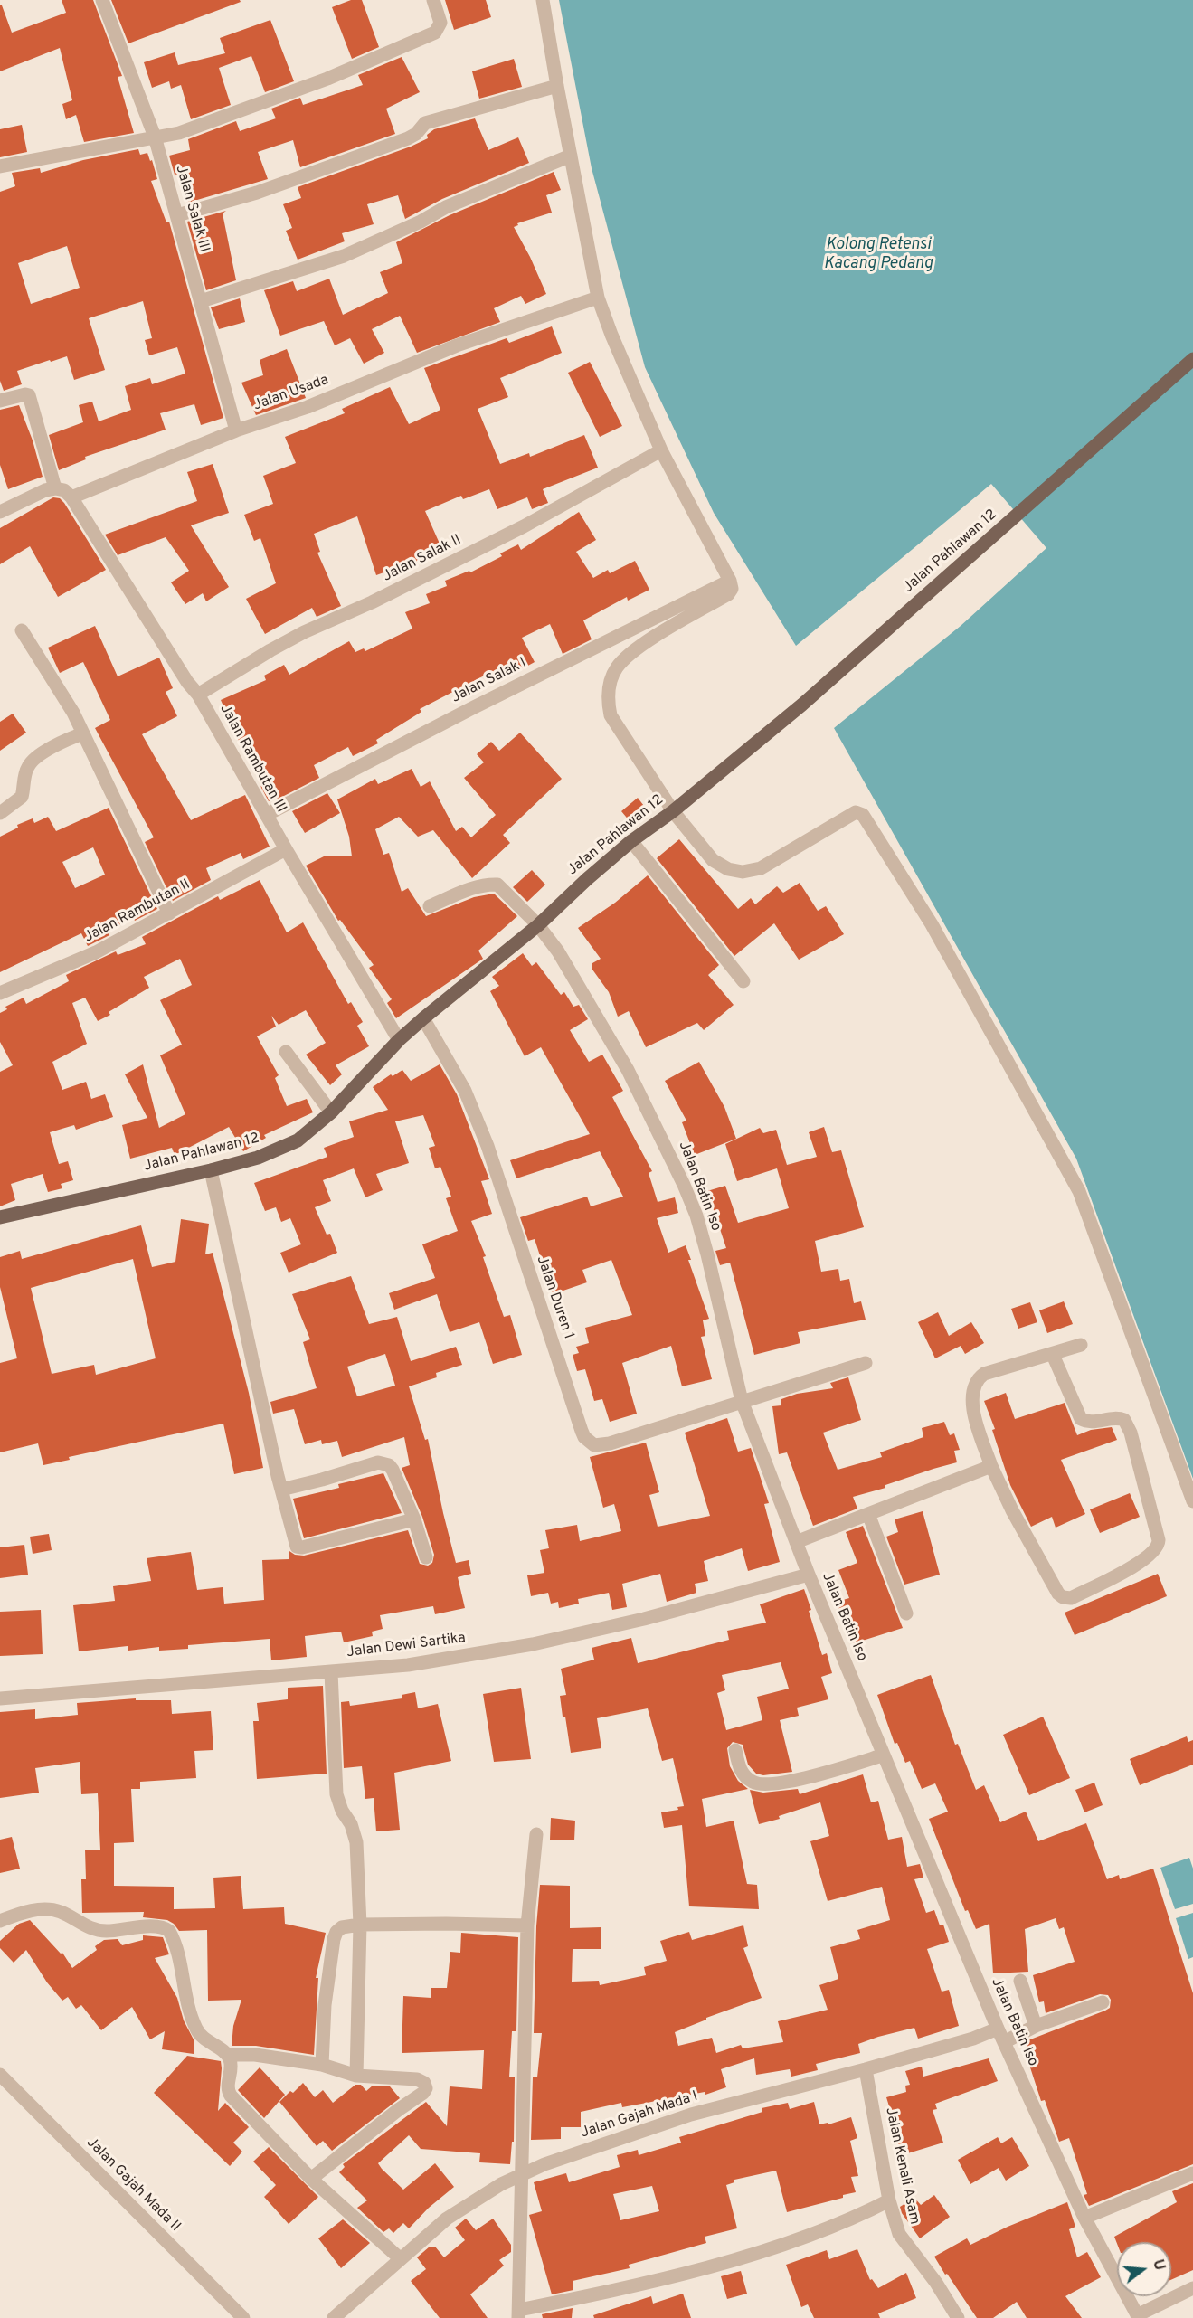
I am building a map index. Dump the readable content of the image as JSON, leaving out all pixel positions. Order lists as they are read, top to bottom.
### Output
{
  "streets": {
    "main road": ["Jalan Pahlawan 12"],
    "street": [
      "Jalan Salak III",
      "Jalan Usada",
      "Jalan Salak II",
      "Jalan Salak I",
      "Jalan Rambutan III",
      "Jalan Rambutan II",
      "Jalan Batin Iso",
      "Jalan Duren 1",
      "Jalan Dewi Sartika",
      "Jalan Gajah Mada I",
      "Jalan Kenali Asam",
      "Jalan Gajah Mada II"
    ]
  },
  "crossings": [
    ["Jalan Salak III", "Jalan Usada"],
    ["Jalan Usada", "Jalan Rambutan III"],
    ["Jalan Pahlawan 12", "Jalan Rambutan III"],
    ["Jalan Pahlawan 12", "Jalan Batin Iso"],
    ["Jalan Pahlawan 12", "Jalan Duren 1"],
    ["Jalan Salak II", "Jalan Rambutan III"],
    ["Jalan Salak I", "Jalan Rambutan III"],
    ["Jalan Rambutan III", "Jalan Rambutan II"],
    ["Jalan Batin Iso", "Jalan Duren 1"],
    ["Jalan Batin Iso", "Jalan Dewi Sartika"],
    ["Jalan Batin Iso", "Jalan Gajah Mada I"],
    ["Jalan Gajah Mada I", "Jalan Kenali Asam"]
  ],
  "water": ["Kolong Retensi Kacang Pedang"],
  "north": "right"
}
